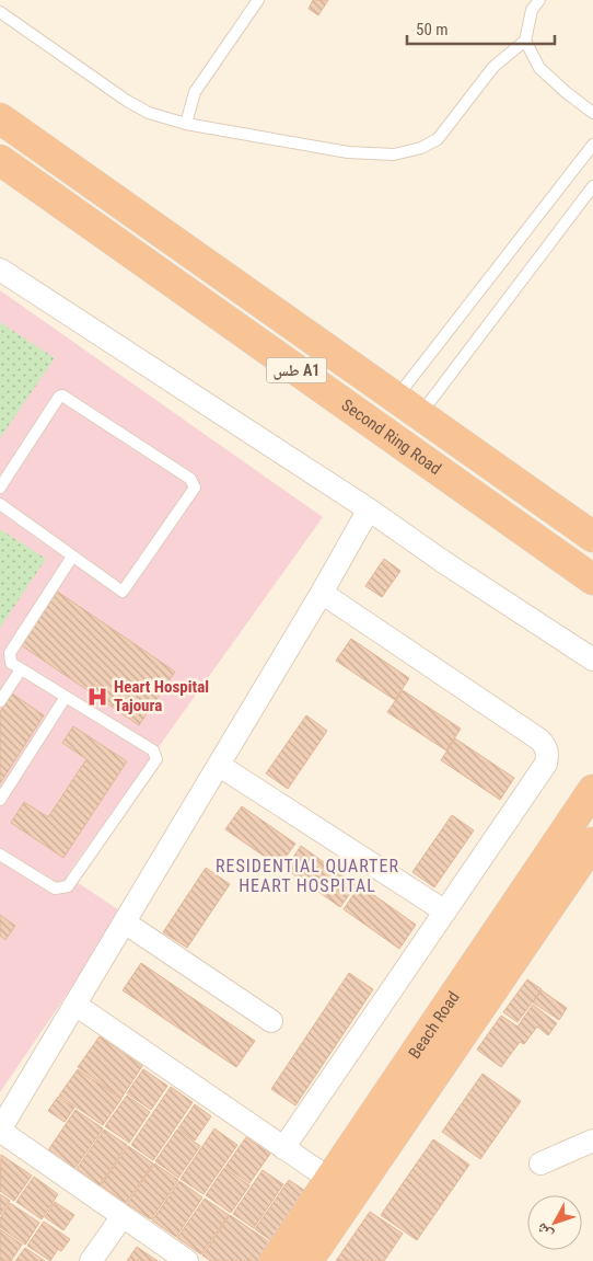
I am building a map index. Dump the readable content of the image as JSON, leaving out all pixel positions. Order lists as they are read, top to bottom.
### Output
{
  "streets": {
    "highway": ["طس A1", "Second Ring Road", "Beach Road"]
  },
  "districts": ["RESIDENTIAL QUARTER HEART HOSPITAL"],
  "places": {
    "hospital": ["Heart Hospital Tajoura"]
  },
  "scale_bar": "50 m",
  "north": "bottom left"
}
